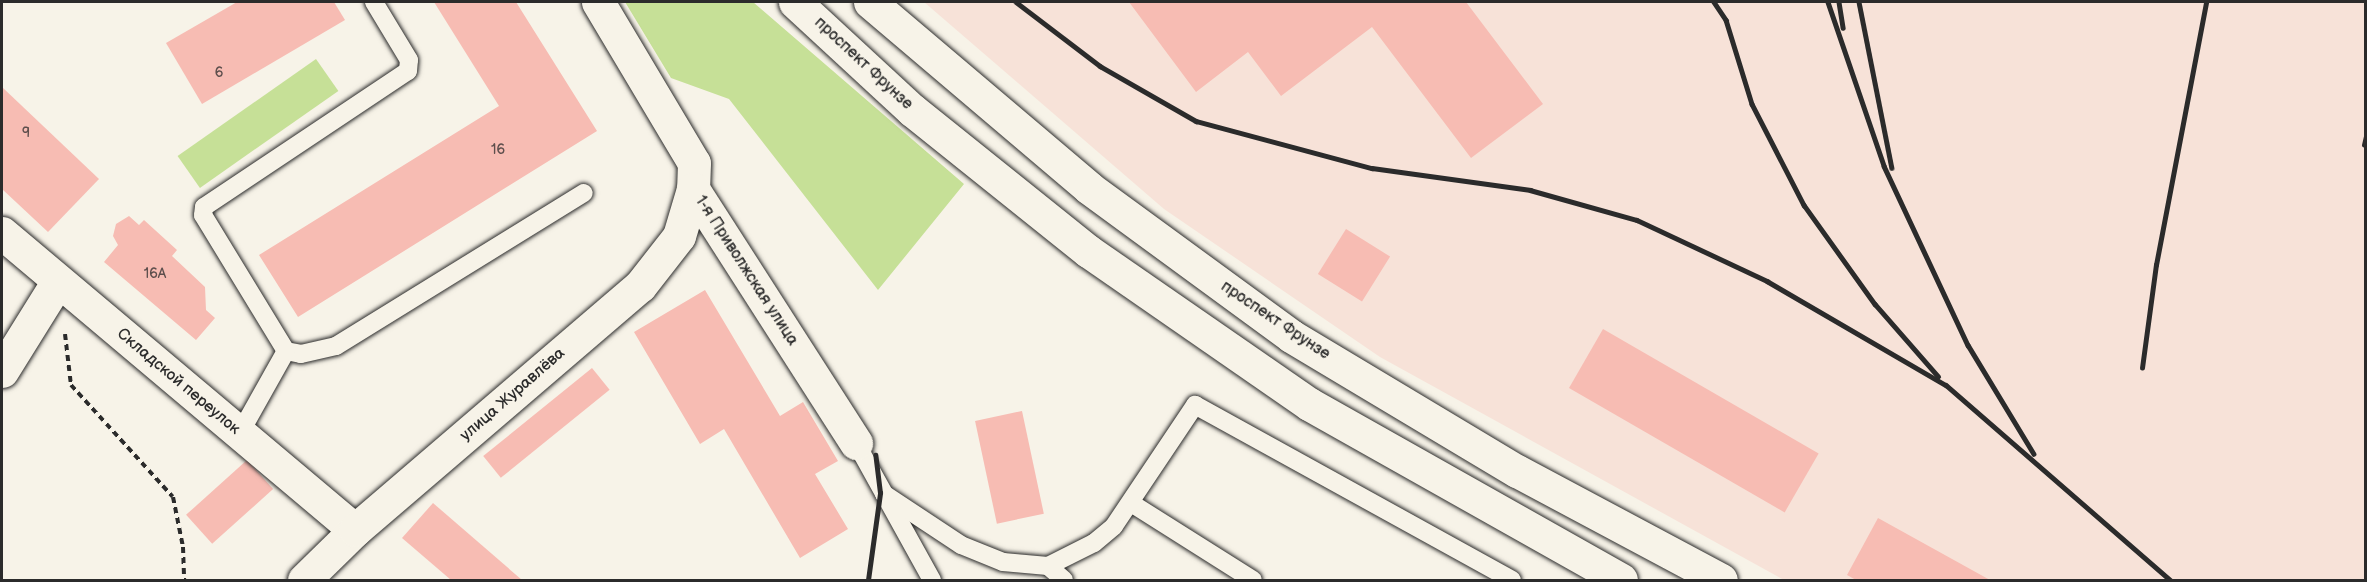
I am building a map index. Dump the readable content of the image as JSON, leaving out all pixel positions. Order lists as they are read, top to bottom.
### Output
{
  "streets": {
    "main road": [
      "проспект Фрунзе",
      "1-я Приволжская улица",
      "Складской переулок",
      "улица Журавлёва"
    ]
  },
  "crossings": [
    ["1-я Приволжская улица", "улица Журавлёва"],
    ["Складской переулок", "улица Журавлёва"]
  ],
  "house_numbers": [
    "6",
    "9",
    "16",
    "16А"
  ]
}
